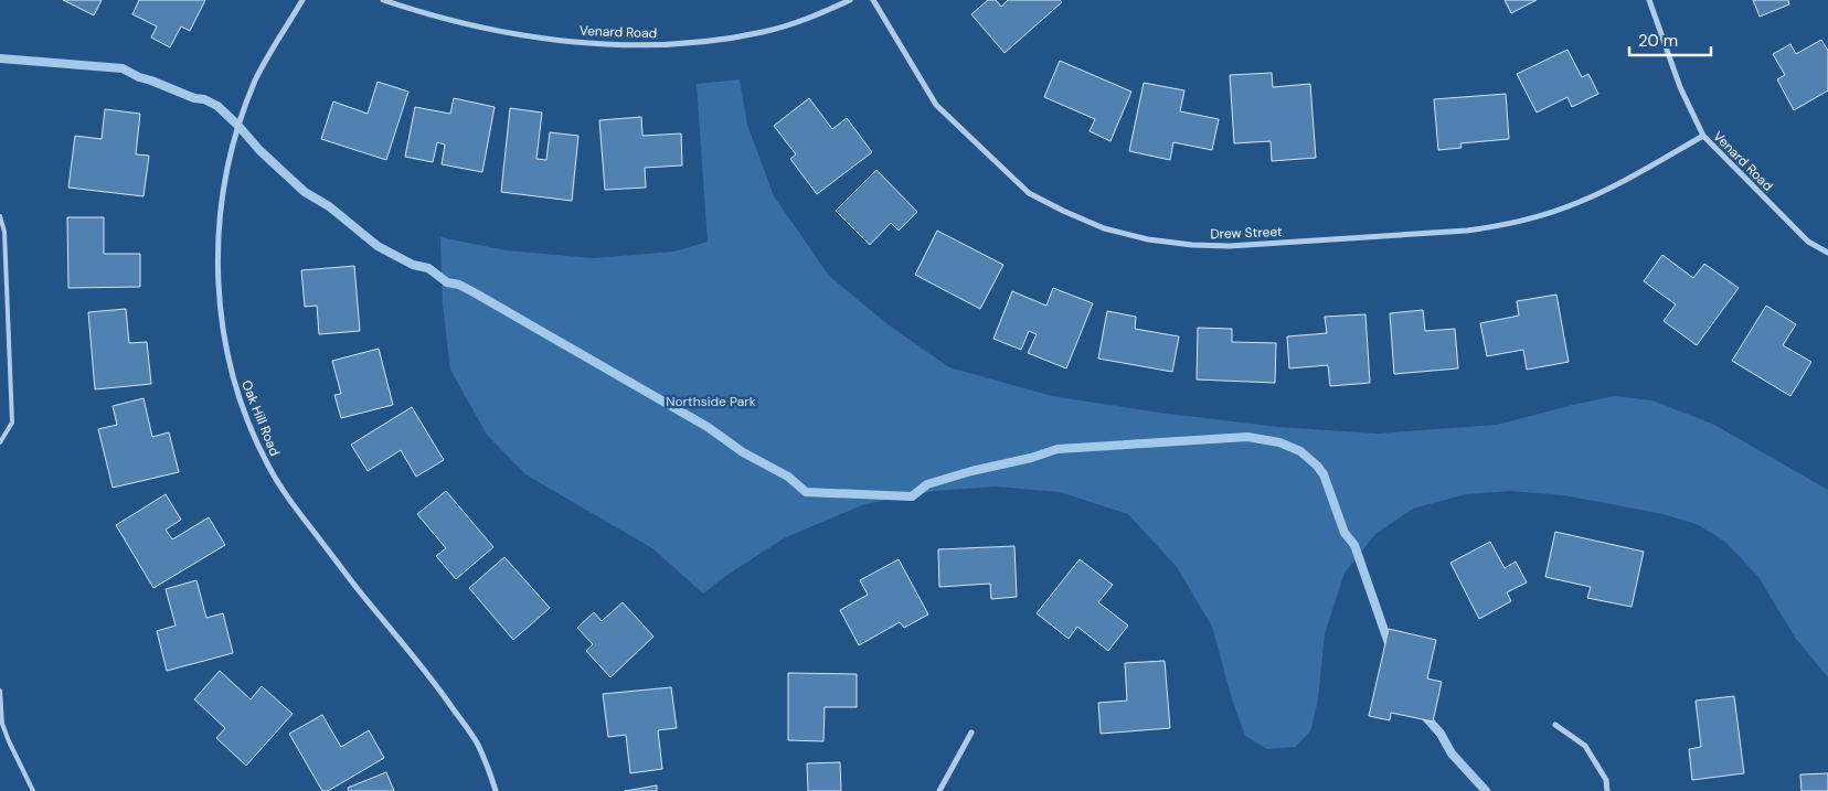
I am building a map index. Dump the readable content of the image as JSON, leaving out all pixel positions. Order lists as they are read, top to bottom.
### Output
{
  "streets": {
    "street": ["Venard Road", "Drew Street", "Oak Hill Road"]
  },
  "crossings": [
    ["Venard Road", "Drew Street"]
  ],
  "parks": ["Northside Park"],
  "scale_bar": "20 m"
}
